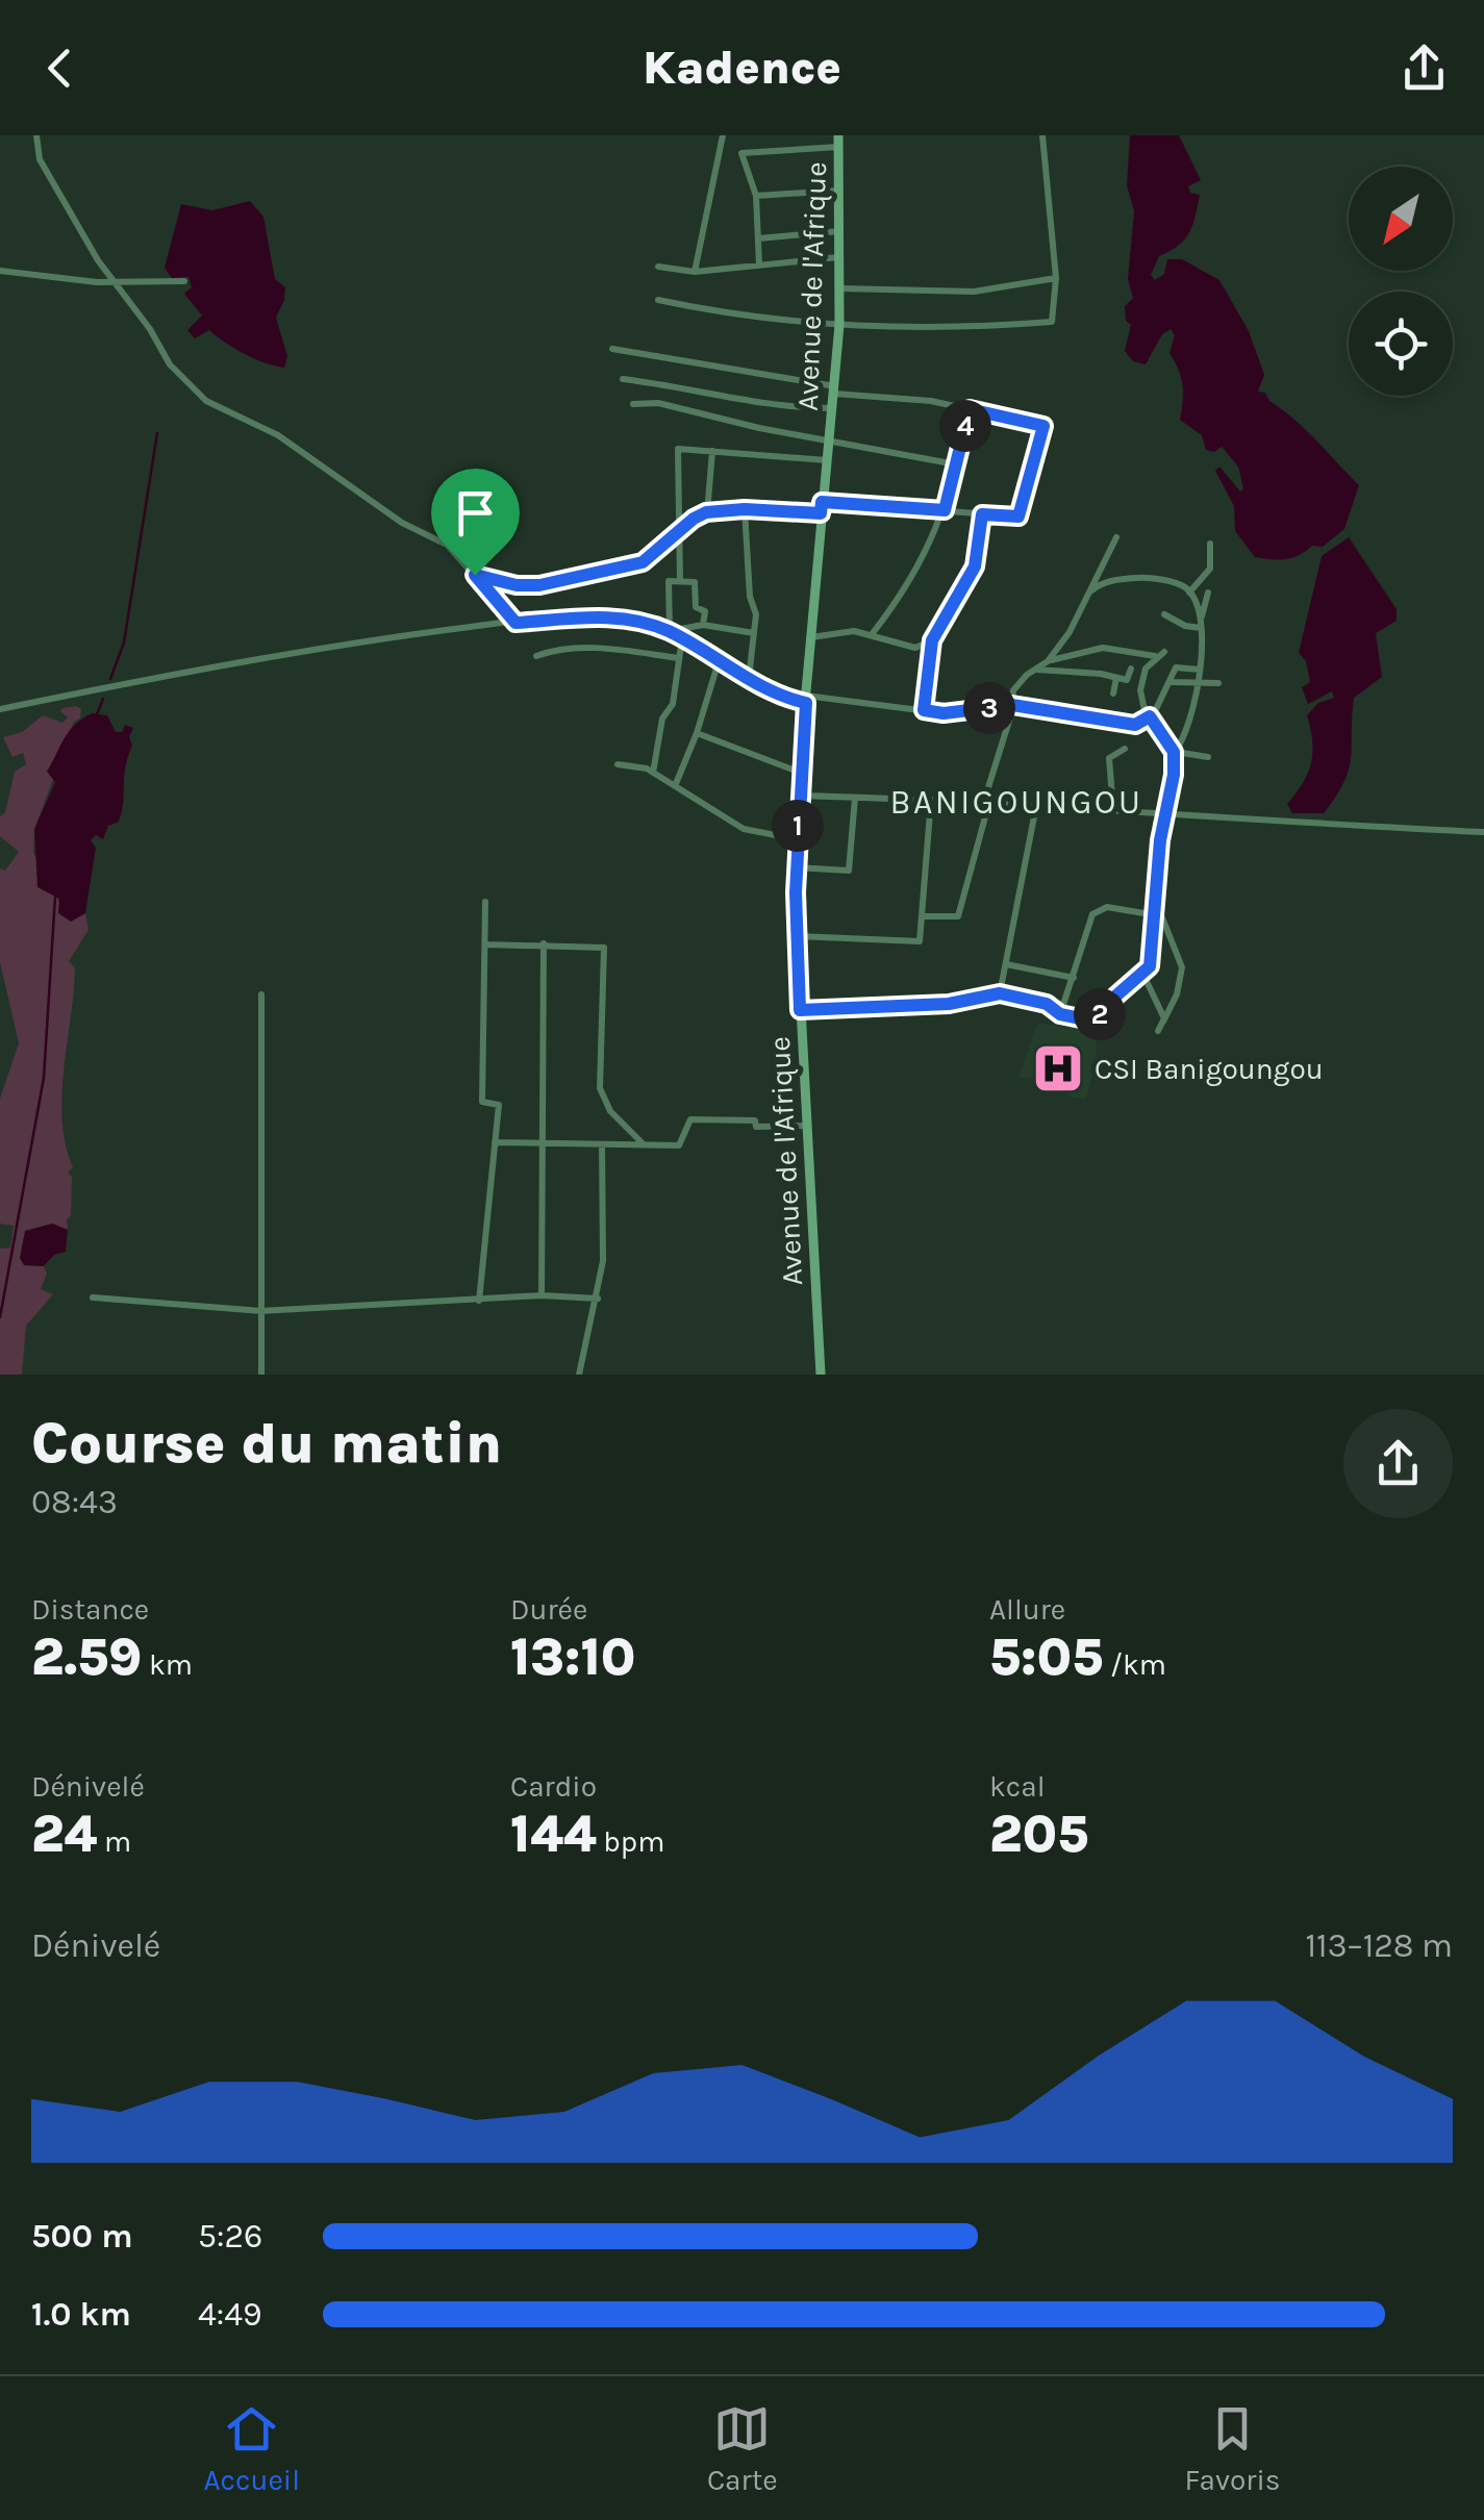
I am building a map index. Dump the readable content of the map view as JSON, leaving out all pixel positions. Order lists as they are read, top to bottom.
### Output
{
  "streets": {
    "main road": ["Avenue de l'Afrique"]
  },
  "districts": ["BANIGOUNGOU"],
  "places": {
    "hospital": ["CSI Banigoungou"]
  },
  "north": "bottom left",
  "page": {
    "header": "Kadence",
    "pins": [
      "4",
      "3",
      "1",
      "2"
    ],
    "heading": ["Course du matin", "08:43"],
    "stats": [
      ["Distance", "2.59 km"],
      ["Durée", "13:10"],
      ["Allure", "5:05 /km"],
      ["Dénivelé", "24 m"],
      ["Cardio", "144 bpm"],
      ["kcal", "205"]
    ],
    "chart": ["Dénivelé", "113–128 m"],
    "list": [
      {
        "name": "500 m",
        "note": "5:26"
      },
      {
        "name": "1.0 km",
        "note": "4:49"
      }
    ],
    "tabs": ["Accueil", "Carte", "Favoris"]
  }
}
